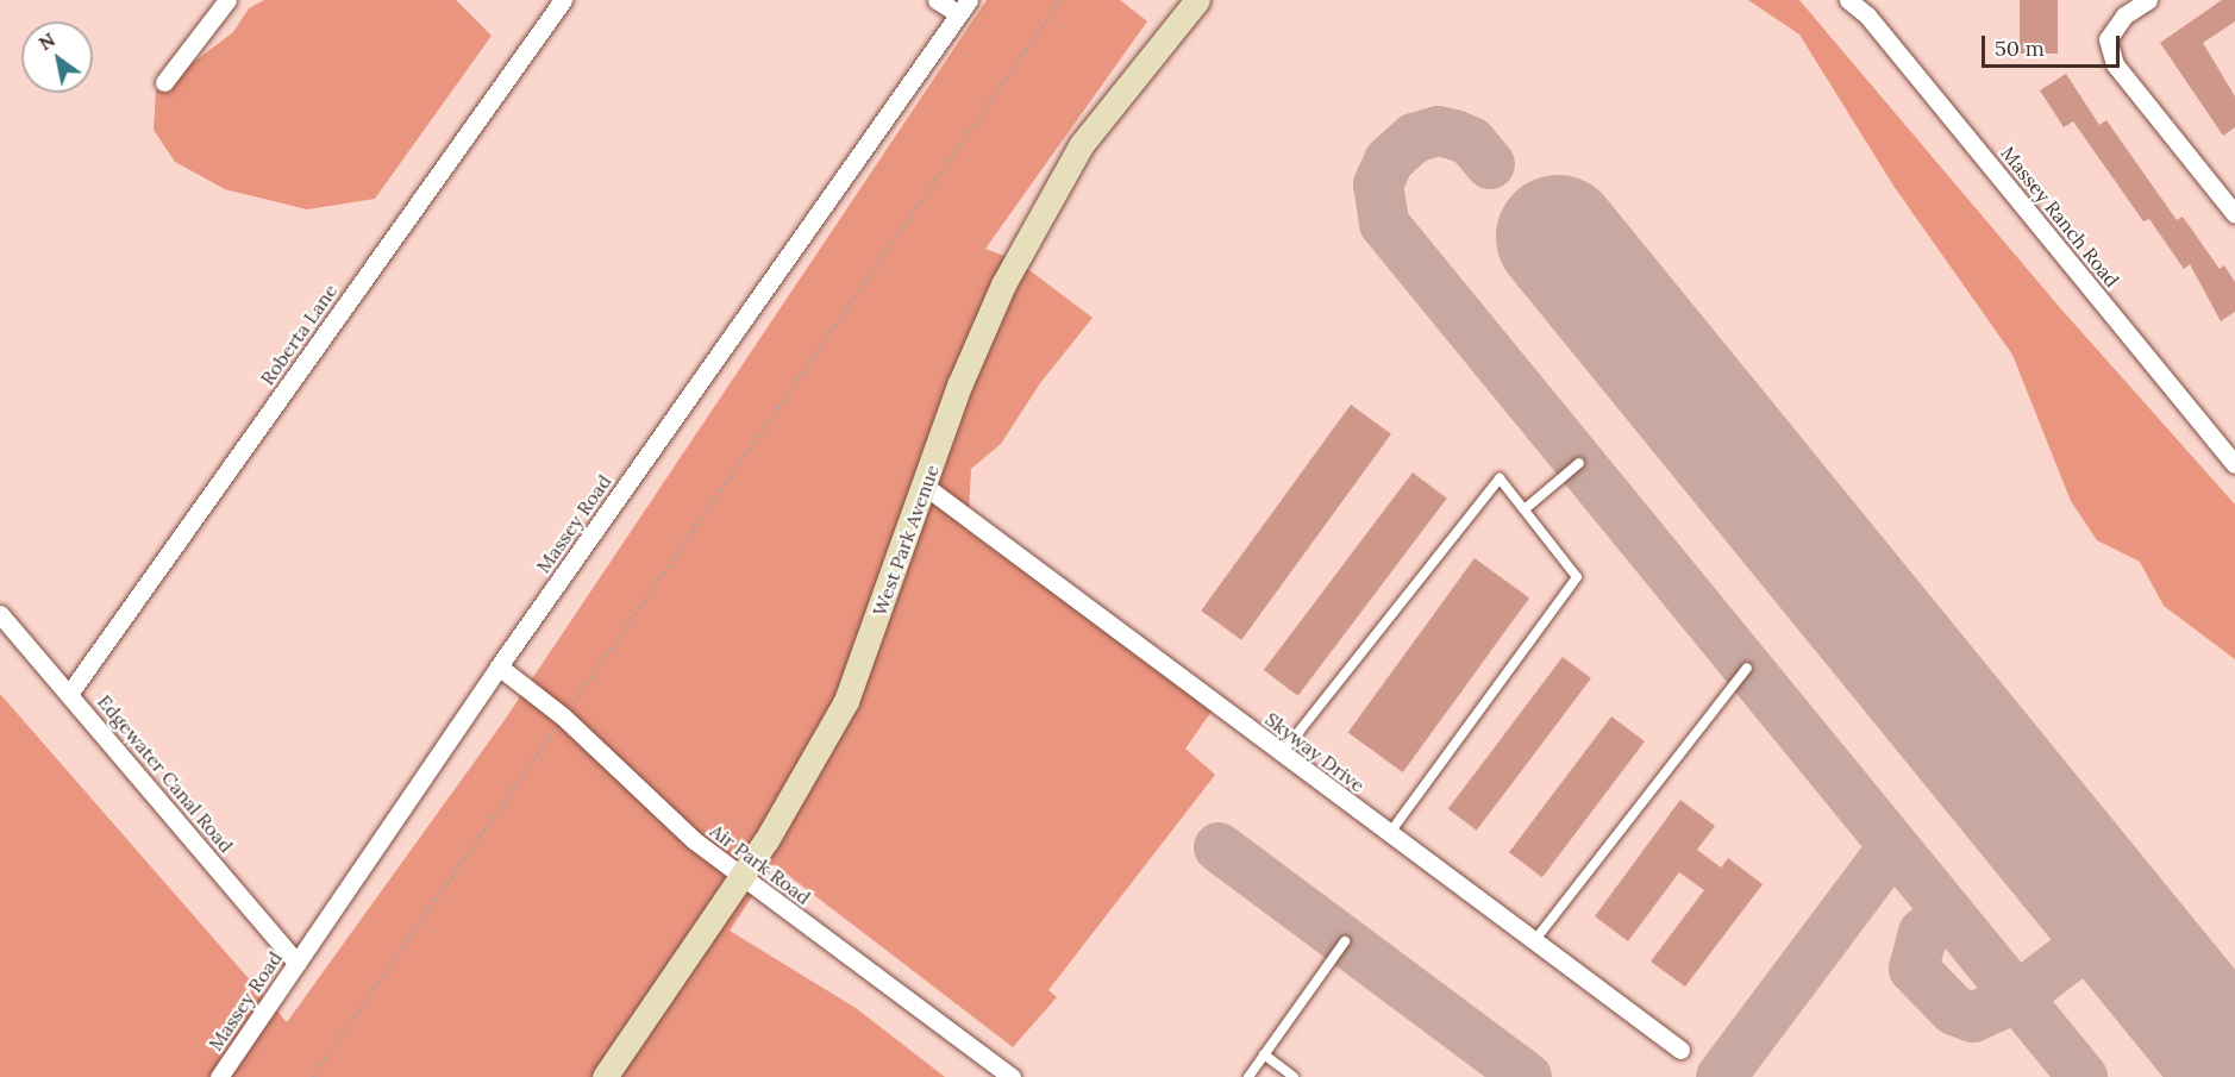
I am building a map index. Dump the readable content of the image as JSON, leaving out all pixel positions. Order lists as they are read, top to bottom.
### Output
{
  "streets": {
    "street": [
      "Massey Ranch Road",
      "Roberta Lane",
      "Massey Road",
      "West Park Avenue",
      "Skyway Drive",
      "Edgewater Canal Road",
      "Air Park Road"
    ]
  },
  "crossings": [
    ["Roberta Lane", "Edgewater Canal Road"],
    ["Massey Road", "Edgewater Canal Road"],
    ["Massey Road", "Air Park Road"],
    ["West Park Avenue", "Skyway Drive"],
    ["West Park Avenue", "Air Park Road"]
  ],
  "scale_bar": "50 m",
  "north": "top left"
}
